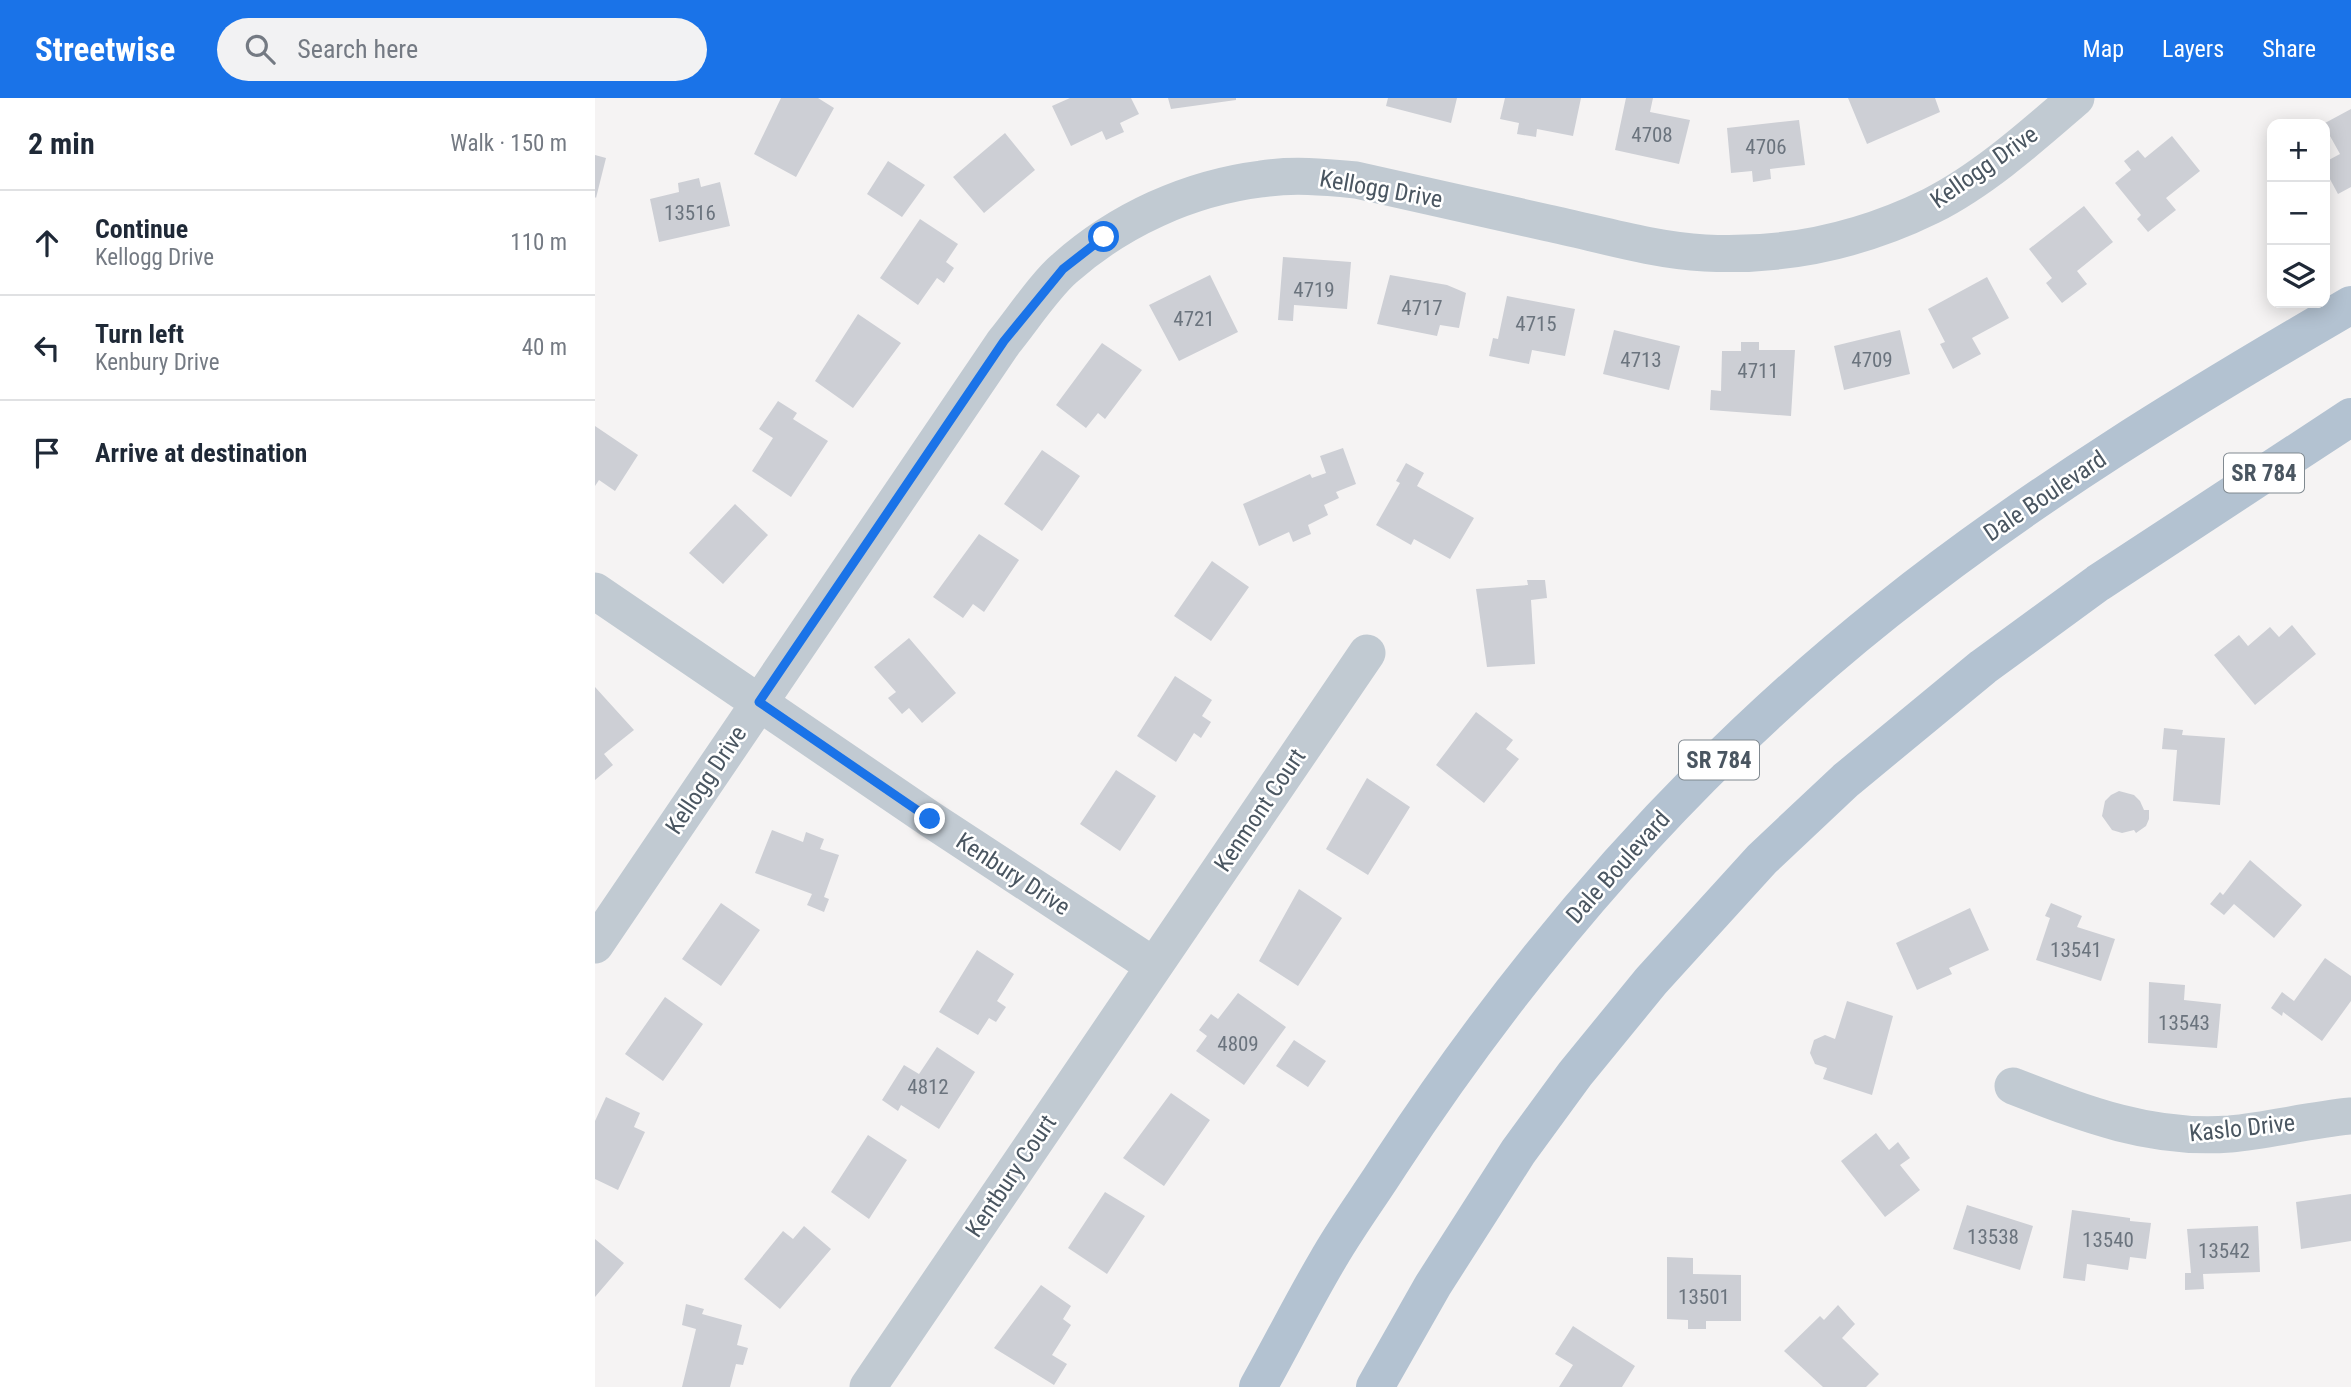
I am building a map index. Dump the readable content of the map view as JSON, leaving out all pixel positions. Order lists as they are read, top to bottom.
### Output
{
  "streets": {
    "main road": ["SR 784", "Dale Boulevard"],
    "street": [
      "Kellogg Drive",
      "Kenmont Court",
      "Kenbury Drive",
      "Kaslo Drive",
      "Kentbury Court"
    ]
  },
  "crossings": [
    ["Kellogg Drive", "Kenbury Drive"],
    ["Kenmont Court", "Kenbury Drive"],
    ["Kenmont Court", "Kentbury Court"],
    ["Kenbury Drive", "Kentbury Court"]
  ],
  "house_numbers": [
    "4708",
    "4706",
    "13516",
    "4719",
    "4717",
    "4721",
    "4715",
    "4713",
    "4709",
    "4711",
    "13541",
    "13543",
    "4809",
    "4812",
    "13538",
    "13540",
    "13542",
    "13501"
  ],
  "page": {
    "header": "Streetwise",
    "search": "Search here",
    "nav": ["Map", "Layers", "Share"],
    "heading": ["2 min", "Walk · 150 m"],
    "map_buttons": ["+", "−"],
    "list": [
      ["Continue", "Kellogg Drive", "110 m"],
      ["Turn left", "Kenbury Drive", "40 m"],
      "Arrive at destination"
    ]
  }
}
